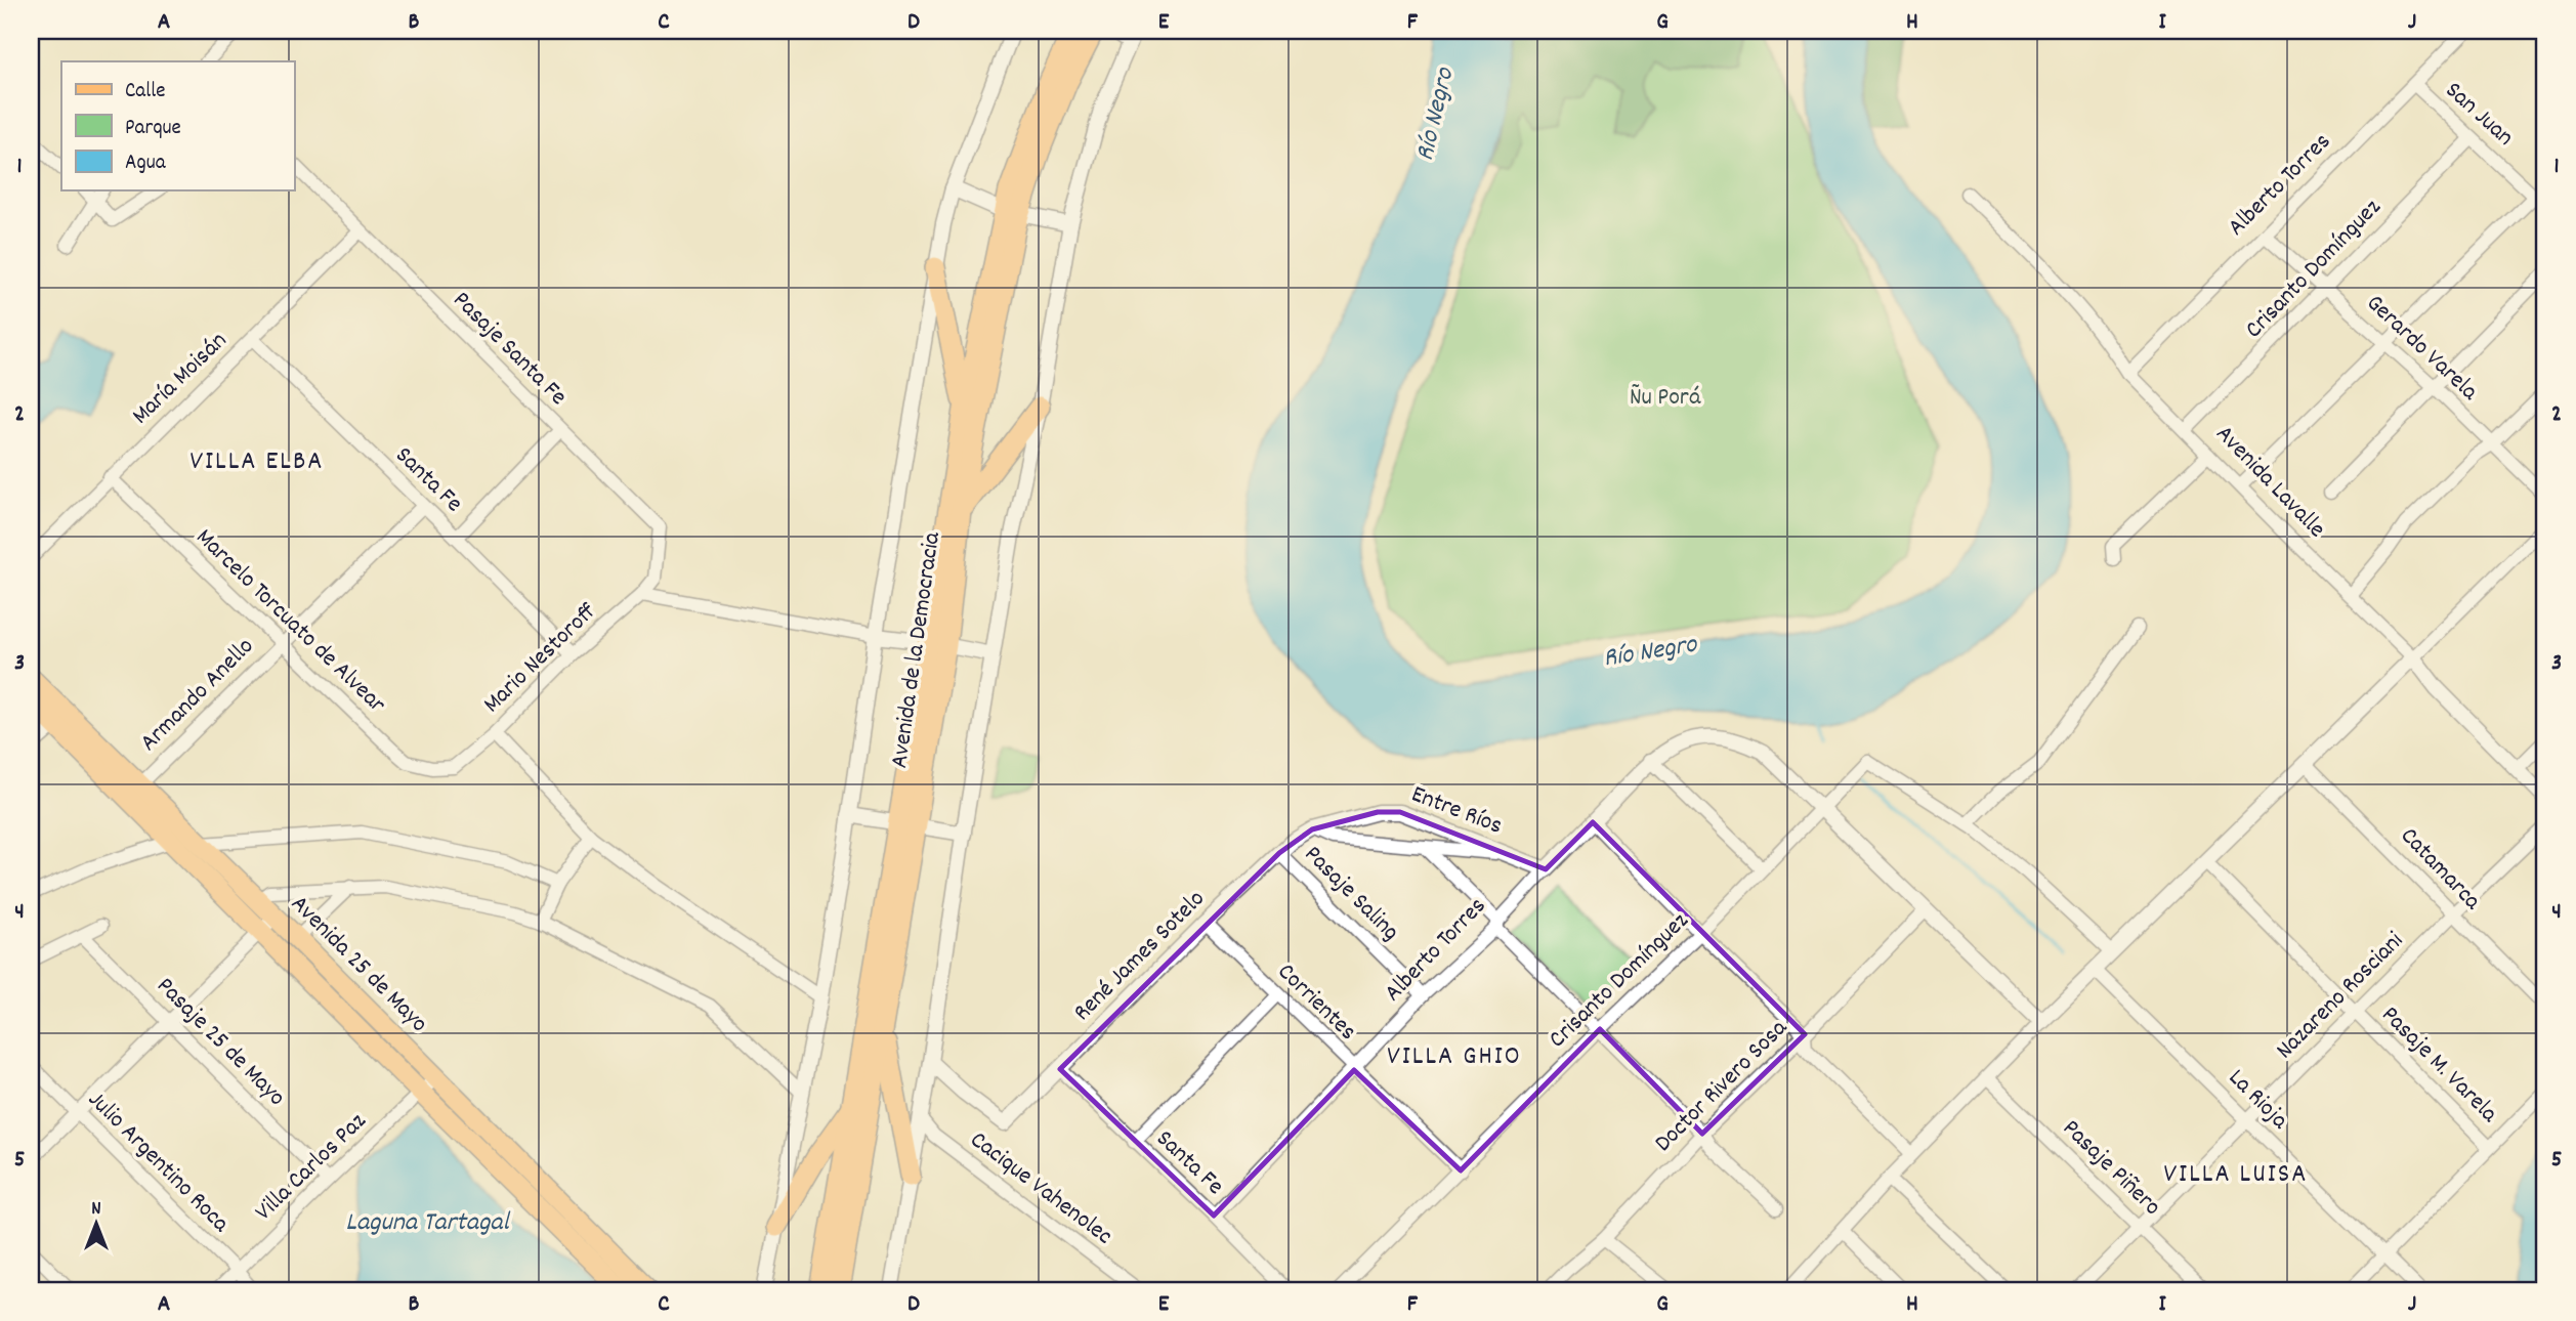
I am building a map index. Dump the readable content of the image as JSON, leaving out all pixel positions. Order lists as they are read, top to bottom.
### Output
{
  "streets": {
    "main road": ["Avenida de la Democracia", "Avenida 25 de Mayo"],
    "street": [
      "San Juan",
      "Alberto Torres",
      "Crisanto Domínguez",
      "Gerardo Varela",
      "Pasaje Santa Fe",
      "María Moisán",
      "Santa Fe",
      "Avenida Lavalle",
      "Marcelo Torcuato de Alvear",
      "Mario Nestoroff",
      "Armando Anello",
      "Entre Ríos",
      "Catamarca",
      "Pasaje Saling",
      "René James Sotelo",
      "Nazareno Rosciani",
      "Corrientes",
      "Pasaje 25 de Mayo",
      "Pasaje M. Varela",
      "Doctor Rivero Sosa",
      "La Rioja",
      "Julio Argentino Roca",
      "Villa Carlos Paz",
      "Pasaje Piñero",
      "Cacique Vahenolec"
    ]
  },
  "crossings": [
    ["San Juan", "Alberto Torres"],
    ["San Juan", "Crisanto Domínguez"],
    ["Alberto Torres", "Crisanto Domínguez"],
    ["Alberto Torres", "Gerardo Varela"],
    ["Alberto Torres", "Santa Fe"],
    ["Alberto Torres", "Avenida Lavalle"],
    ["Alberto Torres", "Entre Ríos"],
    ["Alberto Torres", "Pasaje Saling"],
    ["Alberto Torres", "Corrientes"],
    ["Crisanto Domínguez", "Gerardo Varela"],
    ["Crisanto Domínguez", "Avenida Lavalle"],
    ["Crisanto Domínguez", "Entre Ríos"],
    ["Crisanto Domínguez", "Corrientes"],
    ["Pasaje Santa Fe", "María Moisán"],
    ["Pasaje Santa Fe", "Mario Nestoroff"],
    ["María Moisán", "Santa Fe"],
    ["María Moisán", "Marcelo Torcuato de Alvear"],
    ["Santa Fe", "Mario Nestoroff"],
    ["Santa Fe", "Armando Anello"],
    ["Santa Fe", "René James Sotelo"],
    ["Marcelo Torcuato de Alvear", "Mario Nestoroff"],
    ["Marcelo Torcuato de Alvear", "Armando Anello"],
    ["Armando Anello", "Avenida 25 de Mayo"],
    ["Entre Ríos", "René James Sotelo"],
    ["Entre Ríos", "Doctor Rivero Sosa"],
    ["Catamarca", "Nazareno Rosciani"],
    ["Pasaje Saling", "René James Sotelo"],
    ["René James Sotelo", "Corrientes"],
    ["Avenida 25 de Mayo", "Villa Carlos Paz"],
    ["Nazareno Rosciani", "Pasaje M. Varela"],
    ["Nazareno Rosciani", "La Rioja"],
    ["Nazareno Rosciani", "Pasaje Piñero"],
    ["Pasaje 25 de Mayo", "Villa Carlos Paz"],
    ["Julio Argentino Roca", "Villa Carlos Paz"]
  ],
  "districts": ["VILLA ELBA", "VILLA GHIO", "VILLA LUISA"],
  "water": ["Río Negro", "Laguna Tartagal"],
  "parks": ["Ñu Porá"],
  "legend": ["Calle", "Parque", "Agua"],
  "north": "top",
  "grid": {
    "columns": [
      "A",
      "B",
      "C",
      "D",
      "E",
      "F",
      "G",
      "H",
      "I",
      "J"
    ],
    "rows": [
      "1",
      "2",
      "3",
      "4",
      "5"
    ]
  }
}
